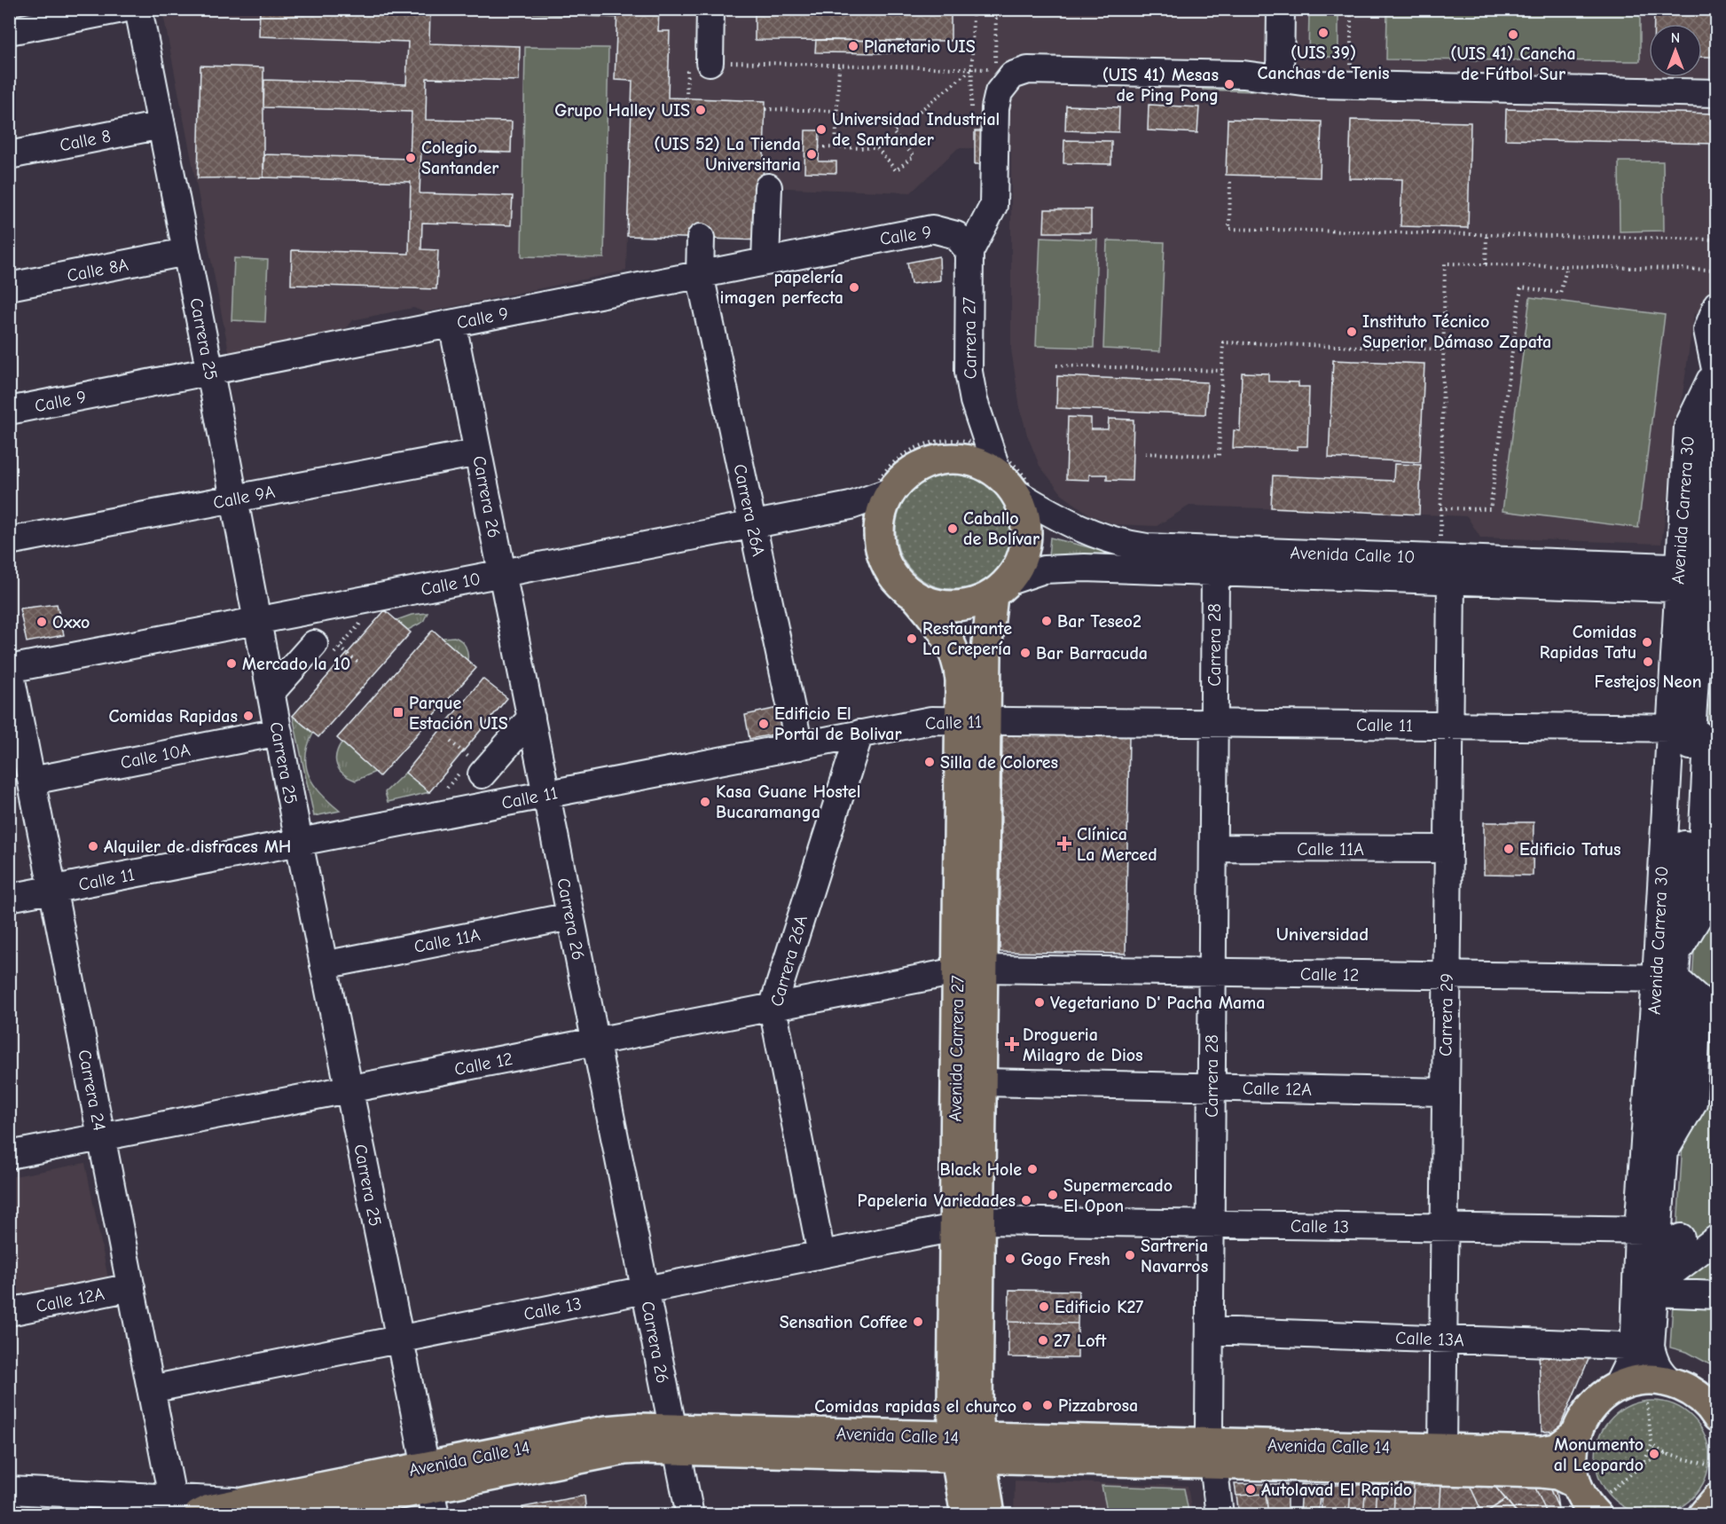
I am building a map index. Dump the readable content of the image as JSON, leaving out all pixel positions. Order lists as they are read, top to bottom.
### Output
{
  "streets": {
    "main road": ["Avenida Carrera 27", "Avenida Calle 14"],
    "street": [
      "Calle 8",
      "Calle 9",
      "Calle 8A",
      "Carrera 27",
      "Carrera 25",
      "Calle 9A",
      "Carrera 26",
      "Carrera 26A",
      "Avenida Carrera 30",
      "Avenida Calle 10",
      "Calle 10",
      "Carrera 28",
      "Calle 11",
      "Calle 10A",
      "Calle 11A",
      "Calle 12",
      "Carrera 29",
      "Calle 12A",
      "Carrera 24",
      "Calle 13",
      "Calle 13A"
    ]
  },
  "crossings": [
    ["Calle 8", "Carrera 25"],
    ["Calle 9", "Carrera 27"],
    ["Calle 9", "Carrera 25"],
    ["Calle 9", "Carrera 26"],
    ["Calle 9", "Carrera 26A"],
    ["Calle 8A", "Carrera 25"],
    ["Carrera 27", "Avenida Calle 10"],
    ["Carrera 27", "Calle 10"],
    ["Carrera 27", "Avenida Carrera 27"],
    ["Carrera 25", "Calle 9A"],
    ["Carrera 25", "Calle 10"],
    ["Carrera 25", "Calle 11"],
    ["Carrera 25", "Calle 10A"],
    ["Carrera 25", "Calle 11A"],
    ["Carrera 25", "Calle 12"],
    ["Carrera 25", "Calle 13"],
    ["Carrera 25", "Avenida Calle 14"],
    ["Calle 9A", "Carrera 26"],
    ["Carrera 26", "Calle 10"],
    ["Carrera 26", "Calle 11"],
    ["Carrera 26", "Calle 11A"],
    ["Carrera 26", "Calle 12"],
    ["Carrera 26", "Calle 13"],
    ["Carrera 26", "Avenida Calle 14"],
    ["Carrera 26A", "Calle 10"],
    ["Carrera 26A", "Calle 11"],
    ["Carrera 26A", "Calle 12"],
    ["Carrera 26A", "Calle 13"],
    ["Avenida Carrera 30", "Avenida Calle 10"],
    ["Avenida Carrera 30", "Calle 11"],
    ["Avenida Carrera 30", "Calle 12"],
    ["Avenida Carrera 30", "Calle 13"],
    ["Avenida Carrera 30", "Calle 13A"],
    ["Avenida Calle 10", "Calle 10"],
    ["Avenida Calle 10", "Carrera 28"],
    ["Avenida Calle 10", "Carrera 29"],
    ["Avenida Calle 10", "Avenida Carrera 27"],
    ["Calle 10", "Avenida Carrera 27"],
    ["Calle 10", "Carrera 24"],
    ["Carrera 28", "Calle 11"],
    ["Carrera 28", "Calle 11A"],
    ["Carrera 28", "Calle 12"],
    ["Carrera 28", "Calle 12A"],
    ["Carrera 28", "Calle 13"],
    ["Carrera 28", "Calle 13A"],
    ["Carrera 28", "Avenida Calle 14"],
    ["Calle 11", "Carrera 29"],
    ["Calle 11", "Avenida Carrera 27"],
    ["Calle 11", "Carrera 24"],
    ["Calle 10A", "Carrera 24"],
    ["Calle 11A", "Carrera 29"],
    ["Calle 12", "Carrera 29"],
    ["Calle 12", "Avenida Carrera 27"],
    ["Calle 12", "Carrera 24"],
    ["Carrera 29", "Calle 12A"],
    ["Carrera 29", "Calle 13"],
    ["Carrera 29", "Calle 13A"],
    ["Carrera 29", "Avenida Calle 14"],
    ["Avenida Carrera 27", "Calle 12A"],
    ["Avenida Carrera 27", "Calle 13"],
    ["Avenida Carrera 27", "Avenida Calle 14"],
    ["Calle 12A", "Carrera 24"],
    ["Carrera 24", "Calle 13"]
  ],
  "districts": ["Universidad"],
  "places": {
    "other": [
      "(UIS 39) Canchas de Tenis",
      "(UIS 41) Cancha de Fútbol Sur",
      "Planetario UIS",
      "(UIS 41) Mesas de Ping Pong",
      "Grupo Halley UIS",
      "Universidad Industrial de Santander",
      "(UIS 52) La Tienda Universitaria",
      "Colegio Santander",
      "papelería imagen perfecta",
      "Instituto Técnico Superior Dámaso Zapata",
      "Caballo de Bolívar",
      "Bar Teseo2",
      "Oxxo",
      "Restaurante La Crepería",
      "Comidas Rapidas Tatu",
      "Bar Barracuda",
      "Festejos Neon",
      "Mercado la 10",
      "Comidas Rapidas",
      "Edificio El Portal de Bolivar",
      "Silla de Colores",
      "Kasa Guane Hostel Bucaramanga",
      "Alquiler de disfraces MH",
      "Edificio Tatus",
      "Vegetariano D' Pacha Mama",
      "Black Hole",
      "Supermercado El Opon",
      "Papeleria Variedades",
      "Sartreria Navarros",
      "Gogo Fresh",
      "Edificio K27",
      "Sensation Coffee",
      "27 Loft",
      "Pizzabrosa",
      "Comidas rapidas el churco",
      "Monumento al Leopardo",
      "Autolavad El Rapido"
    ],
    "transit": ["Parque Estación UIS"],
    "health": ["Clínica La Merced", "Drogueria Milagro de Dios"]
  },
  "north": "top"
}
